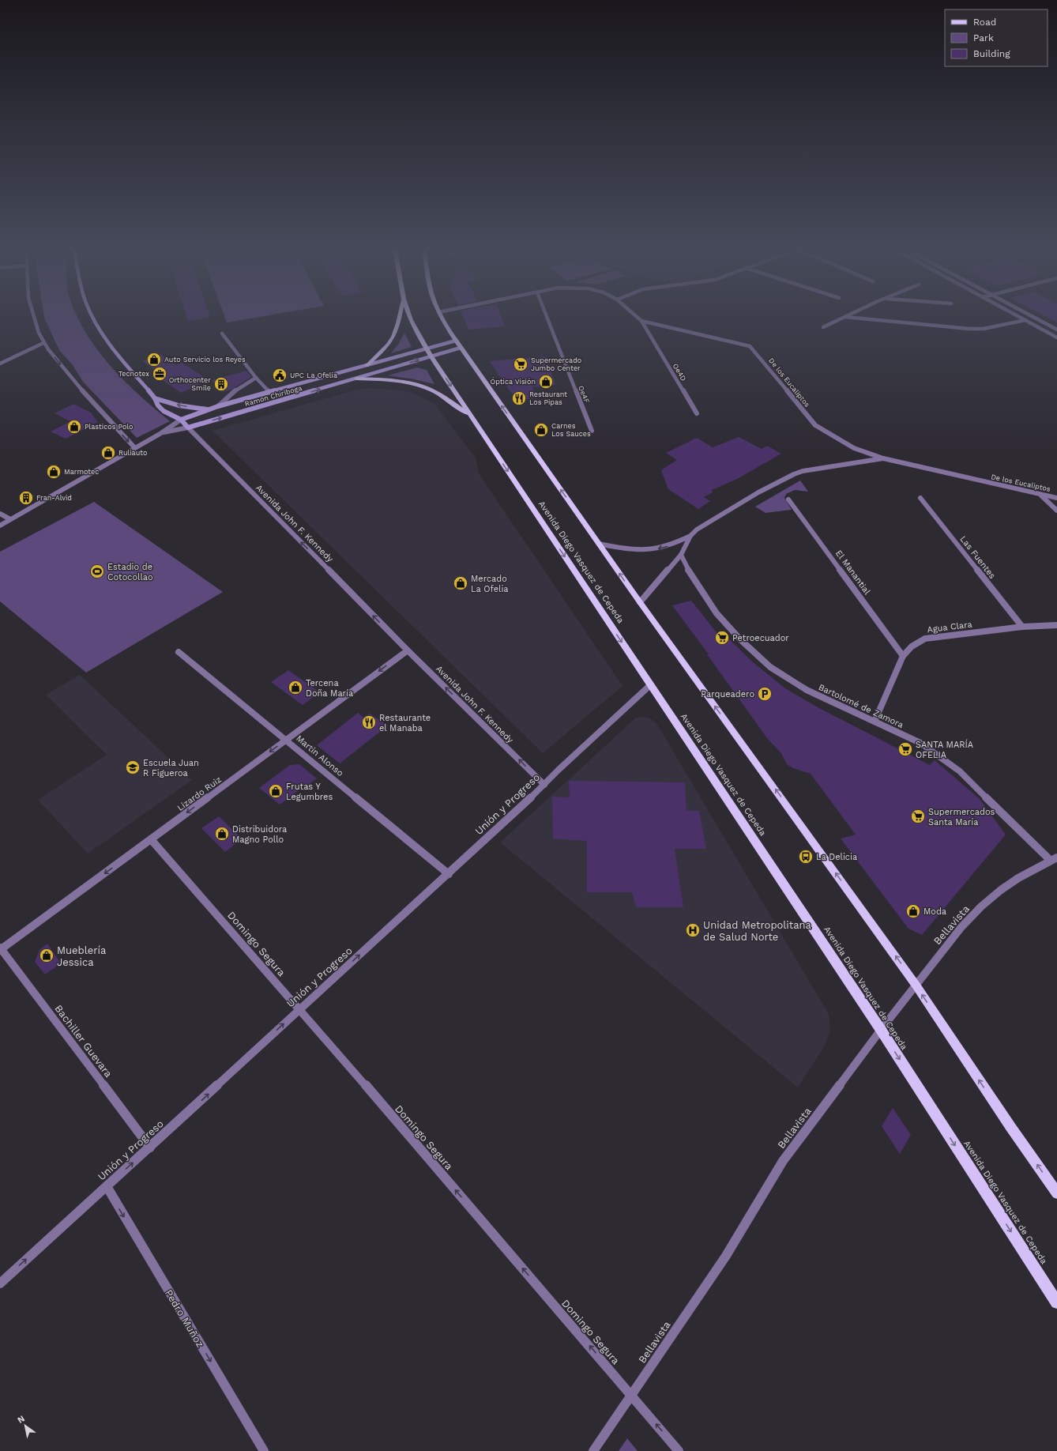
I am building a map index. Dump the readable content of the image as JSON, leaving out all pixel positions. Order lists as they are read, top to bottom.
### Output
{
  "streets": {
    "main road": ["Ramon Chiriboga", "Avenida John F. Kennedy", "Avenida Diego Vasquez de Cepeda"],
    "street": [
      "Oe4D",
      "De los Eucaliptos",
      "Oe4F",
      "Las Fuentes",
      "El Manantial",
      "Agua Clara",
      "Bartolomé de Zamora",
      "Martin Alonso",
      "Lizardo Ruiz",
      "Unión y Progreso",
      "Bellavista",
      "Domingo Segura",
      "Bachiller Guevara",
      "Pedro Muñoz"
    ]
  },
  "crossings": [
    ["Oe4D", "De los Eucaliptos"],
    ["Ramon Chiriboga", "Avenida John F. Kennedy"],
    ["Ramon Chiriboga", "Avenida Diego Vasquez de Cepeda"],
    ["Avenida John F. Kennedy", "Lizardo Ruiz"],
    ["Avenida John F. Kennedy", "Unión y Progreso"],
    ["Las Fuentes", "Agua Clara"],
    ["Avenida Diego Vasquez de Cepeda", "Unión y Progreso"],
    ["Avenida Diego Vasquez de Cepeda", "Bellavista"],
    ["El Manantial", "Agua Clara"],
    ["Agua Clara", "Bartolomé de Zamora"],
    ["Bartolomé de Zamora", "Bellavista"],
    ["Martin Alonso", "Lizardo Ruiz"],
    ["Martin Alonso", "Unión y Progreso"],
    ["Lizardo Ruiz", "Domingo Segura"],
    ["Lizardo Ruiz", "Bachiller Guevara"],
    ["Unión y Progreso", "Domingo Segura"],
    ["Unión y Progreso", "Bachiller Guevara"],
    ["Unión y Progreso", "Pedro Muñoz"],
    ["Bellavista", "Domingo Segura"]
  ],
  "one_way": [
    "Avenida John F. Kennedy",
    "Lizardo Ruiz",
    "Unión y Progreso",
    "Domingo Segura",
    "Pedro Muñoz"
  ],
  "places": {
    "shop": [
      "Auto Servicio los Reyes",
      "Óptica Visión",
      "Plasticos Polo",
      "Carnes Los Sauces",
      "Ruliauto",
      "Marmotec",
      "Mercado La Ofelia",
      "Tercena Doña María",
      "Frutas Y Legumbres",
      "Distribuidora Magno Pollo",
      "Moda",
      "Mueblería Jessica"
    ],
    "supermarket": [
      "Supermercado Jumbo Center",
      "Petroecuador",
      "SANTA MARÍA OFELIA",
      "Supermercados Santa María"
    ],
    "office": ["Tecnotex"],
    "public building": ["UPC La Ofelia"],
    "building": ["Orthocenter Smile", "Fran-Alvid"],
    "restaurant": ["Restaurant Los Pipas", "Restaurante el Manaba"],
    "sports": ["Estadio de Cotocollao"],
    "parking": ["Parqueadero"],
    "school or university": ["Escuela Juan R Figueroa"],
    "bus stop": ["La Delicia"],
    "hospital": ["Unidad Metropolitana de Salud Norte"]
  },
  "legend": ["Road", "Park", "Building"],
  "north": "top left"
}
